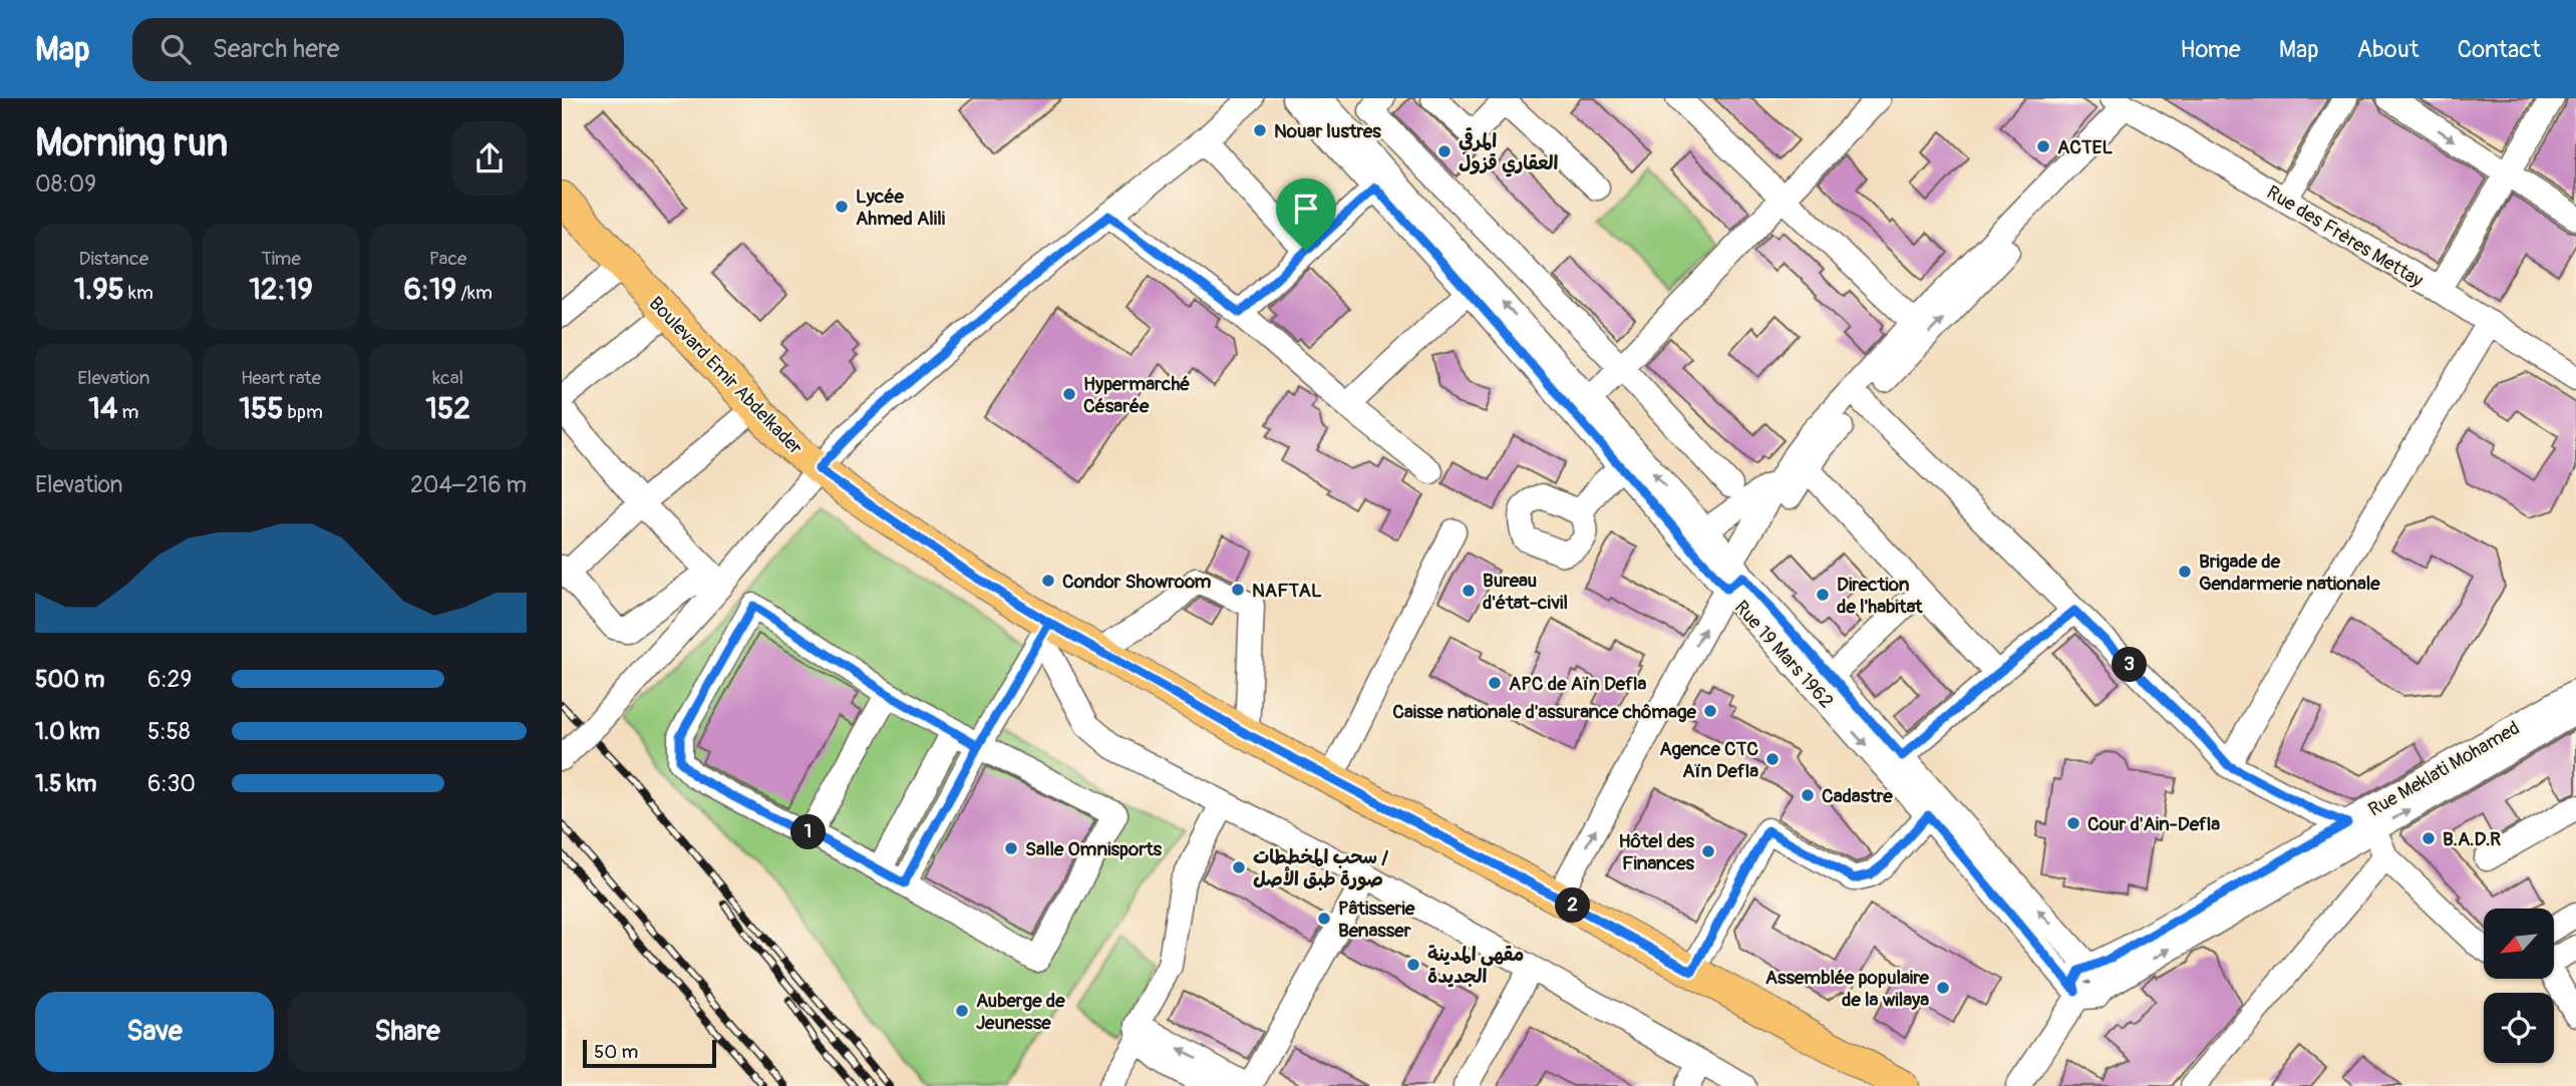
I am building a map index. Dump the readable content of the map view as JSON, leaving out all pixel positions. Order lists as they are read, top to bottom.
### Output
{
  "streets": {
    "main road": ["Boulevard Emir Abdelkader"],
    "street": ["Rue des Frères Mettay", "Rue 19 Mars 1962", "Rue Meklati Mohamed"]
  },
  "crossings": [
    ["Rue 19 Mars 1962", "Rue Meklati Mohamed"]
  ],
  "places": [
    "Nouar lustres",
    "ACTEL",
    "المرقي العقاري قزول",
    "Lycée Ahmed Alili",
    "Hypermarché Césarée",
    "Brigade de Gendarmerie nationale",
    "Condor Showroom",
    "NAFTAL",
    "Bureau d'état-civil",
    "Direction de l'habitat",
    "APC de Aïn Defla",
    "Caisse nationale d'assurance chômage",
    "Agence CTC Aïn Defla",
    "Cadastre",
    "Cour d'Ain-Defla",
    "B.A.D.R",
    "Salle Omnisports",
    "Hôtel des Finances",
    "سحب المخططات / صورة طبق الأصل",
    "Pâtisserie Benasser",
    "مقهى المدينة الجديدة",
    "Assemblée populaire de la wilaya",
    "Auberge de Jeunesse"
  ],
  "scale_bar": "50 m",
  "north": "bottom left",
  "page": {
    "header": "Map",
    "search": "Search here",
    "nav": [
      "Home",
      "Map",
      "About",
      "Contact"
    ],
    "heading": ["Morning run", "08:09"],
    "stats": [
      ["Distance", "1.95 km"],
      ["Time", "12:19"],
      ["Pace", "6:19 /km"],
      ["Elevation", "14 m"],
      ["Heart rate", "155 bpm"],
      ["kcal", "152"]
    ],
    "chart": ["Elevation", "204–216 m"],
    "pins": ["3", "1", "2"],
    "list": [
      {
        "name": "500 m",
        "note": "6:29"
      },
      {
        "name": "1.0 km",
        "note": "5:58"
      },
      {
        "name": "1.5 km",
        "note": "6:30"
      }
    ],
    "buttons": ["Save", "Share"],
    "scale": "50 m"
  }
}
